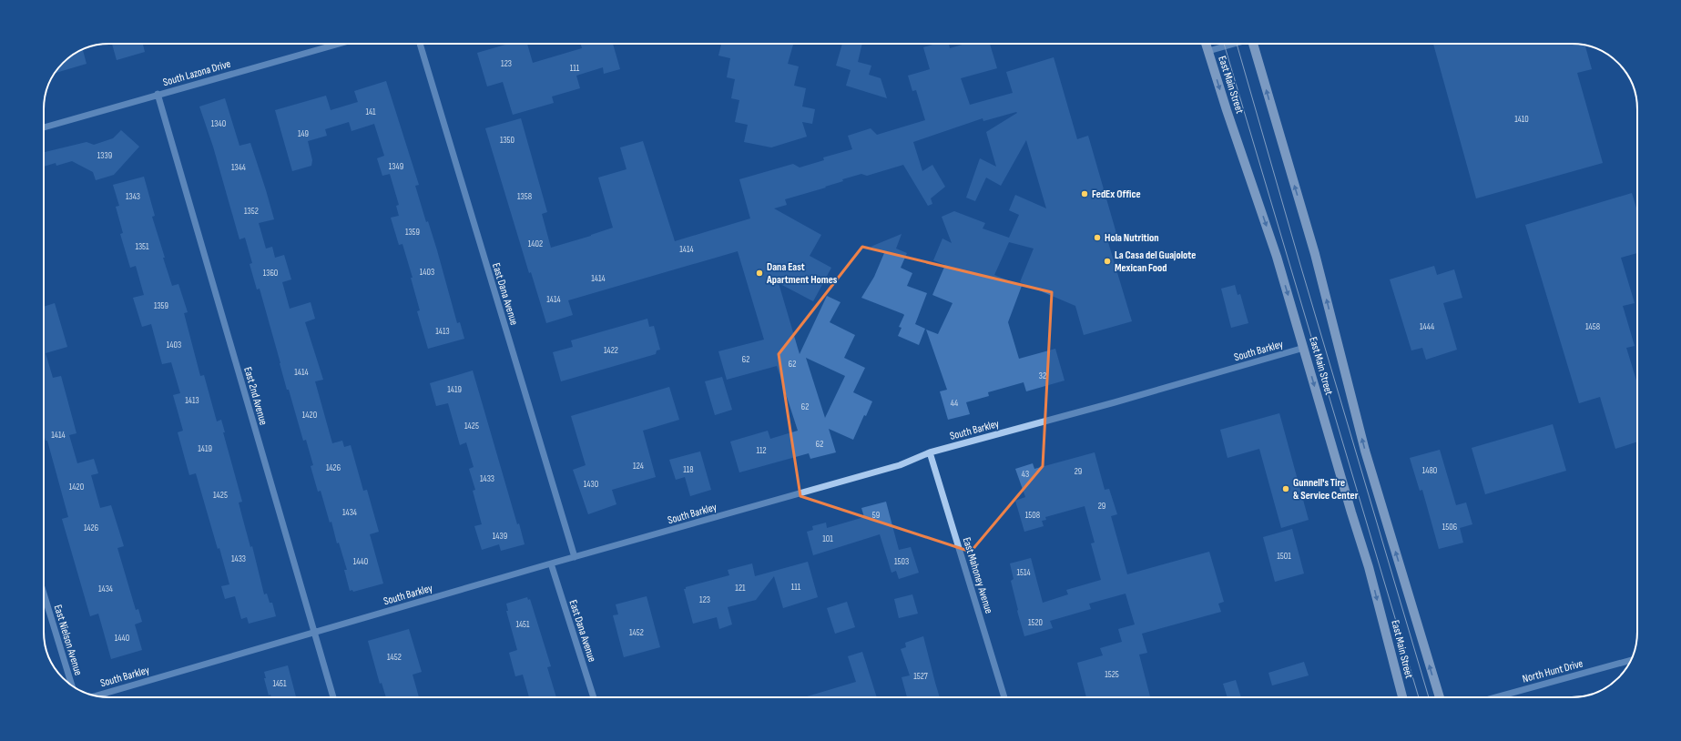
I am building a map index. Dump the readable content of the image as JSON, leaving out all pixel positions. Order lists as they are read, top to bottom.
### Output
{
  "streets": {
    "main road": ["East Main Street"],
    "street": [
      "South Lazona Drive",
      "East Dana Avenue",
      "South Barkley",
      "East 2nd Avenue",
      "East Mahoney Avenue",
      "East Nielson Avenue",
      "North Hunt Drive"
    ]
  },
  "crossings": [
    ["South Lazona Drive", "East 2nd Avenue"],
    ["East Main Street", "South Barkley"],
    ["East Dana Avenue", "South Barkley"],
    ["South Barkley", "East 2nd Avenue"],
    ["South Barkley", "East Mahoney Avenue"]
  ],
  "places": [
    "FedEx Office",
    "Hola Nutrition",
    "La Casa del Guajolote Mexican Food",
    "Dana East Apartment Homes",
    "Gunnell's Tire & Service Center"
  ],
  "house_numbers": [
    "123",
    "111",
    "141",
    "1410",
    "1340",
    "149",
    "1350",
    "1339",
    "1349",
    "1344",
    "1343",
    "1358",
    "1352",
    "1359",
    "1402",
    "1351",
    "1414",
    "1403",
    "1360",
    "1414",
    "1414",
    "1359",
    "1444",
    "1458",
    "1413",
    "1403",
    "1422",
    "62",
    "62",
    "1414",
    "32",
    "1419",
    "1413",
    "44",
    "62",
    "1420",
    "1425",
    "1414",
    "62",
    "1419",
    "112",
    "124",
    "1426",
    "118",
    "1480",
    "29",
    "43",
    "1433",
    "1430",
    "1420",
    "1425",
    "29",
    "1434",
    "59",
    "1508",
    "1506",
    "1426",
    "1439",
    "101",
    "1501",
    "1433",
    "1440",
    "1503",
    "1514",
    "111",
    "121",
    "1434",
    "123",
    "1520",
    "1451",
    "1452",
    "1440",
    "1452",
    "1525",
    "1527",
    "1451"
  ]
}
